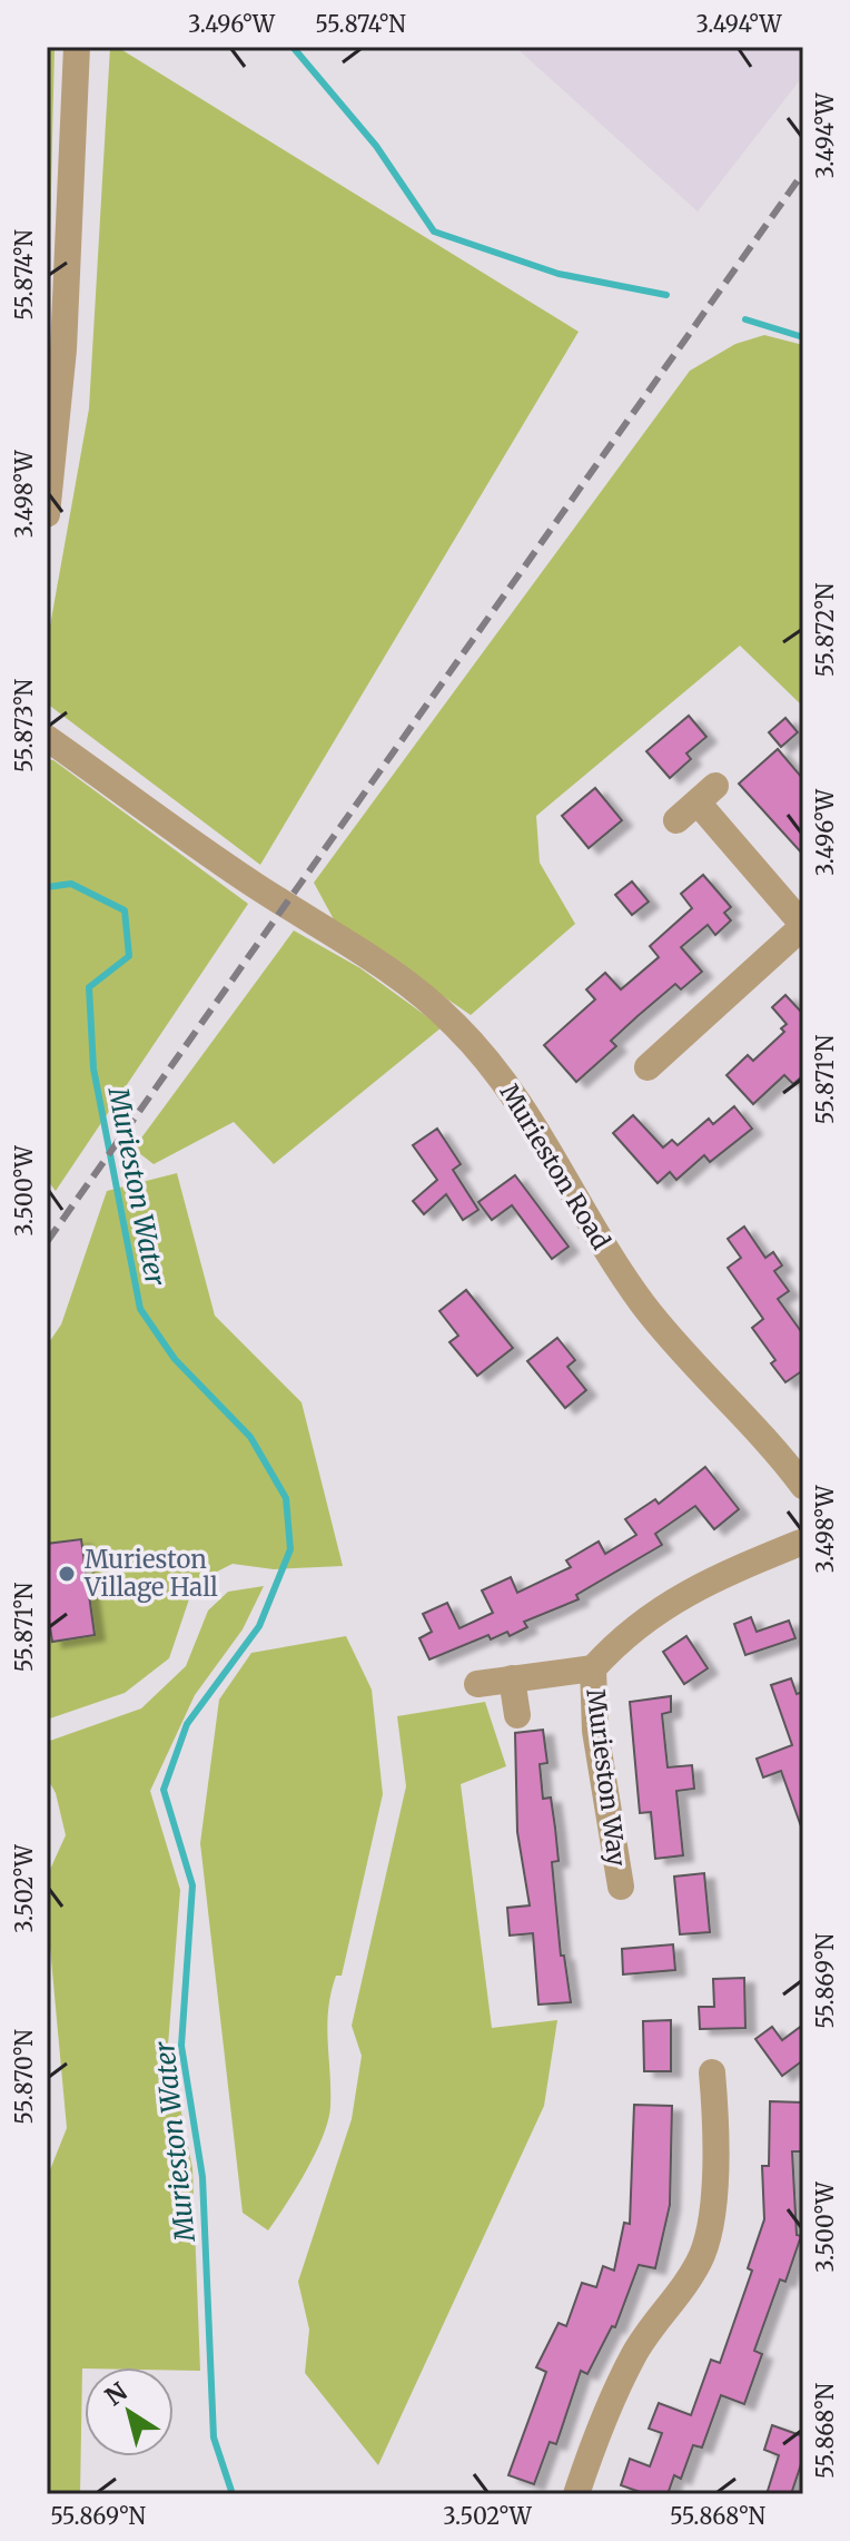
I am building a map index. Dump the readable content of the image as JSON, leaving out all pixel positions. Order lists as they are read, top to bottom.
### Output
{
  "streets": {
    "street": ["Murieston Road", "Murieston Way"]
  },
  "water": ["Murieston Water"],
  "places": ["Murieston Village Hall"],
  "north": "top left",
  "coordinates": [
    "3.496°W",
    "55.874°N",
    "3.494°W",
    "3.498°W",
    "55.872°N",
    "55.873°N",
    "55.871°N",
    "3.500°W",
    "3.502°W",
    "55.869°N",
    "55.870°N",
    "55.868°N"
  ]
}
